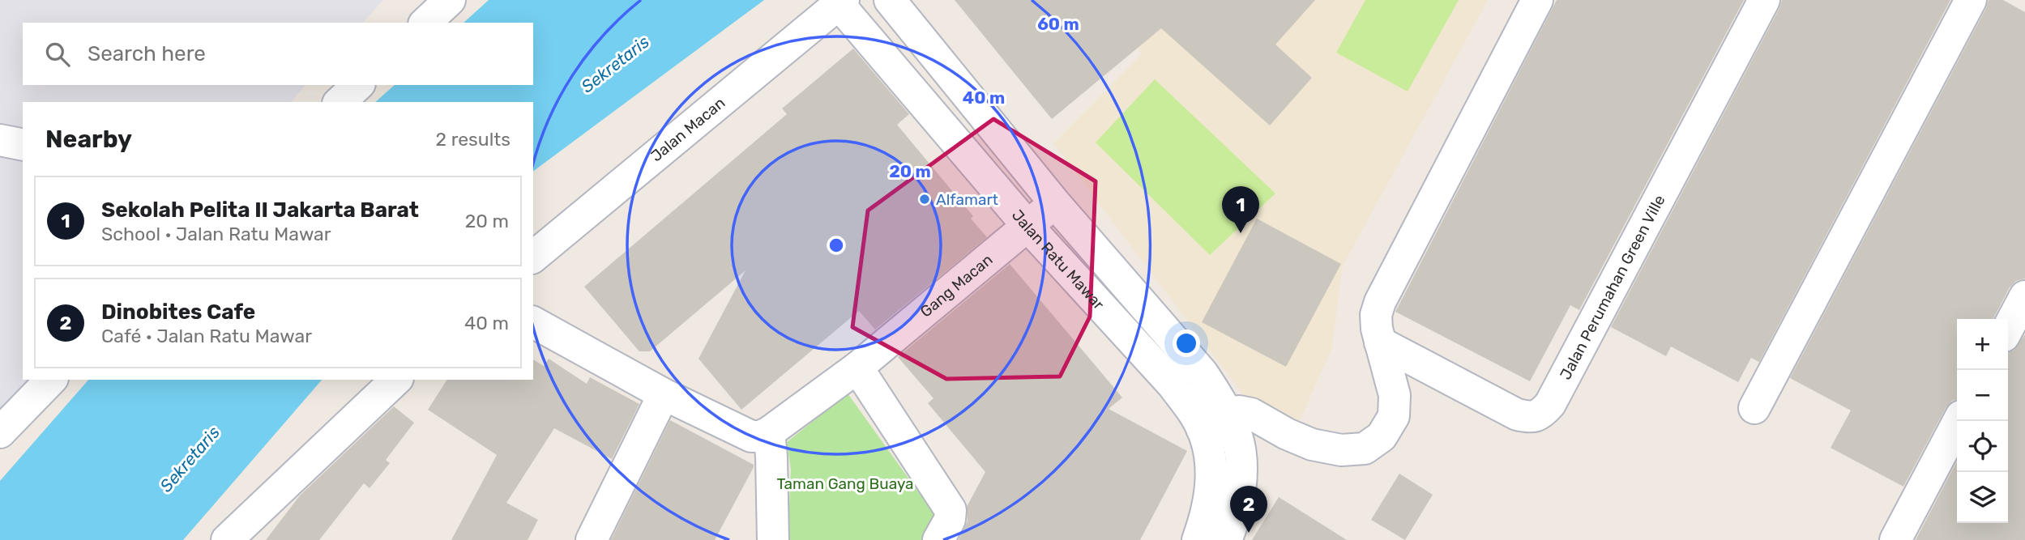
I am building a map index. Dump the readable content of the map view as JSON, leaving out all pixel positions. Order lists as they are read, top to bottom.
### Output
{
  "streets": {
    "street": [
      "Jalan Macan",
      "Jalan Ratu Mawar",
      "Gang Macan",
      "Jalan Perumahan Green Ville"
    ]
  },
  "crossings": [
    ["Jalan Macan", "Jalan Ratu Mawar"],
    ["Jalan Ratu Mawar", "Gang Macan"]
  ],
  "water": ["Sekretaris"],
  "parks": ["Taman Gang Buaya"],
  "places": ["Alfamart"],
  "page": {
    "search": "Search here",
    "heading": ["Nearby", "2 results"],
    "list": [
      {
        "mark": "1",
        "name": "Sekolah Pelita II Jakarta Barat",
        "note": "School · Jalan Ratu Mawar",
        "value": "20 m"
      },
      {
        "mark": "2",
        "name": "Dinobites Cafe",
        "note": "Café · Jalan Ratu Mawar",
        "value": "40 m"
      }
    ],
    "pins": ["1", "2"],
    "map_buttons": ["+", "−"]
  },
  "rings": ["60 m", "40 m", "20 m"]
}
